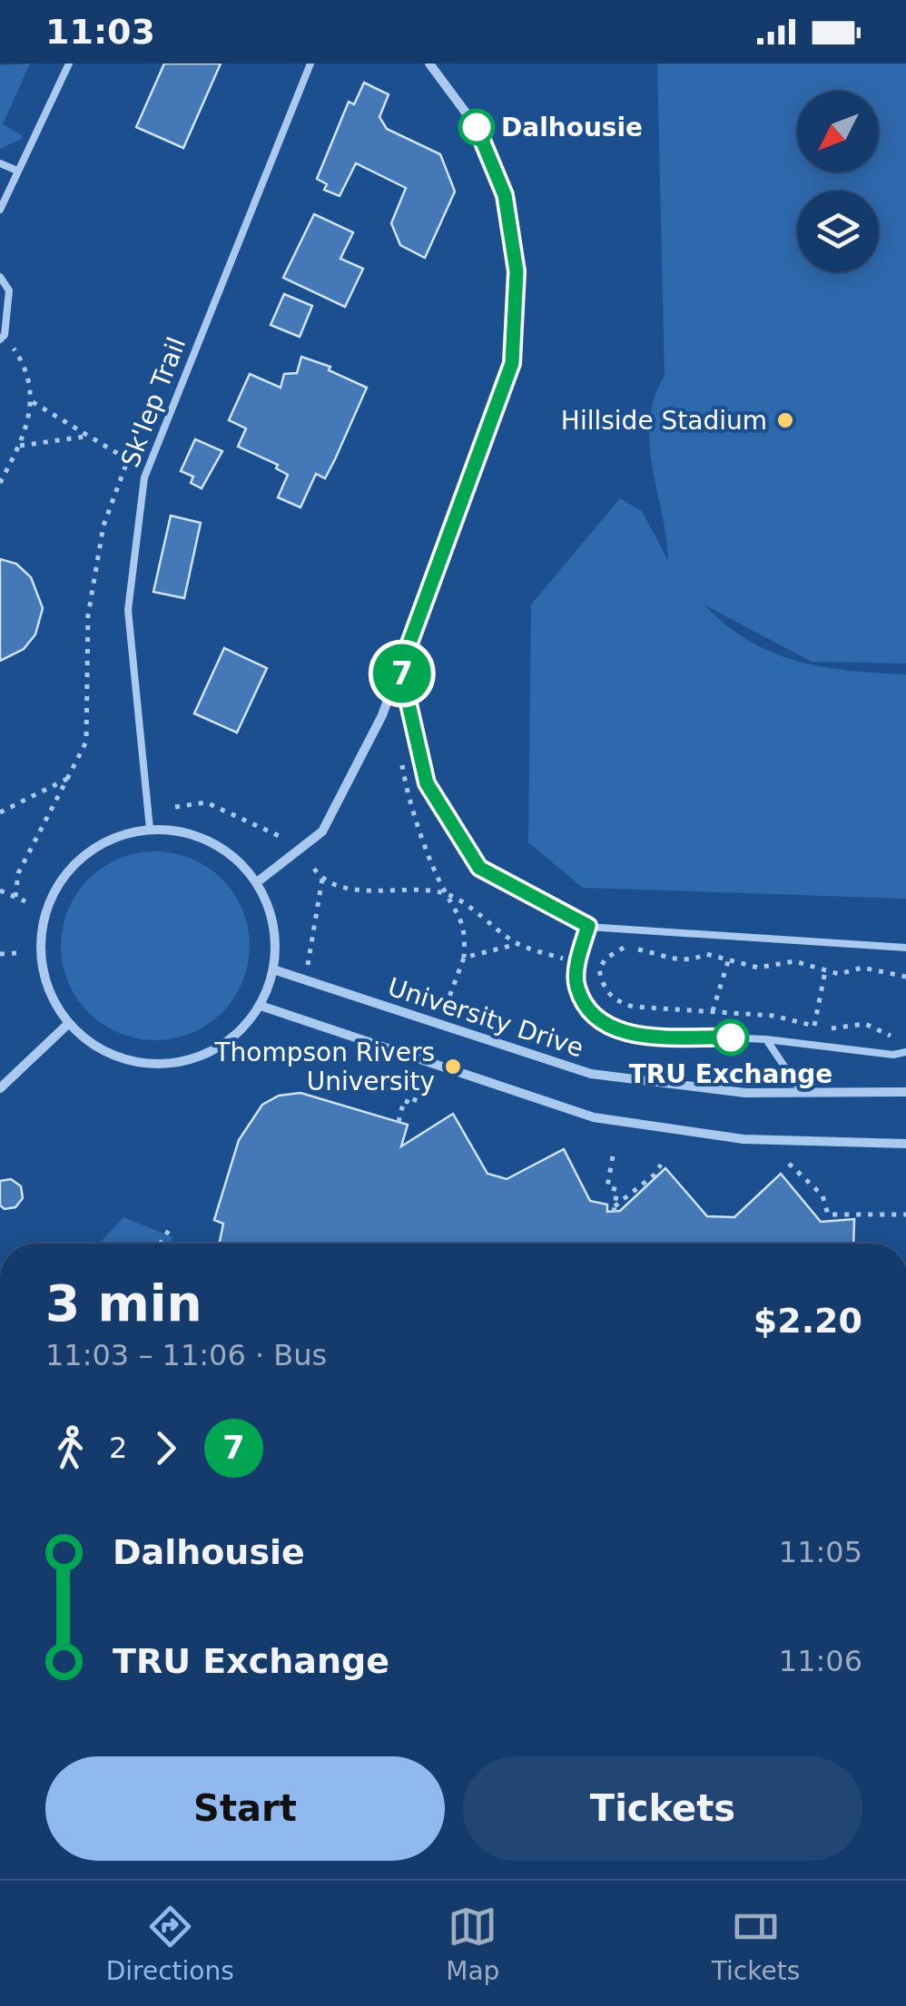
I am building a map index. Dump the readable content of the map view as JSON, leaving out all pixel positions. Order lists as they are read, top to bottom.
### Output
{
  "streets": {
    "street": ["University Drive"],
    "lane": ["Sk'lep Trail"]
  },
  "crossings": [
    ["Sk'lep Trail", "University Drive"]
  ],
  "places": [
    "Dalhousie",
    "Hillside Stadium",
    "TRU Exchange",
    "Thompson Rivers University"
  ],
  "lines": ["bus line 7"],
  "north": "bottom left",
  "page": {
    "status": "11:03",
    "on_map": "7",
    "heading": ["3 min", "11:03 – 11:06 · Bus", "$2.20"],
    "legs": ["2", "7"],
    "list": [
      {
        "name": "Dalhousie",
        "value": "11:05"
      },
      {
        "name": "TRU Exchange",
        "value": "11:06"
      }
    ],
    "buttons": ["Start", "Tickets"],
    "tabs": ["Directions", "Map", "Tickets"]
  }
}
